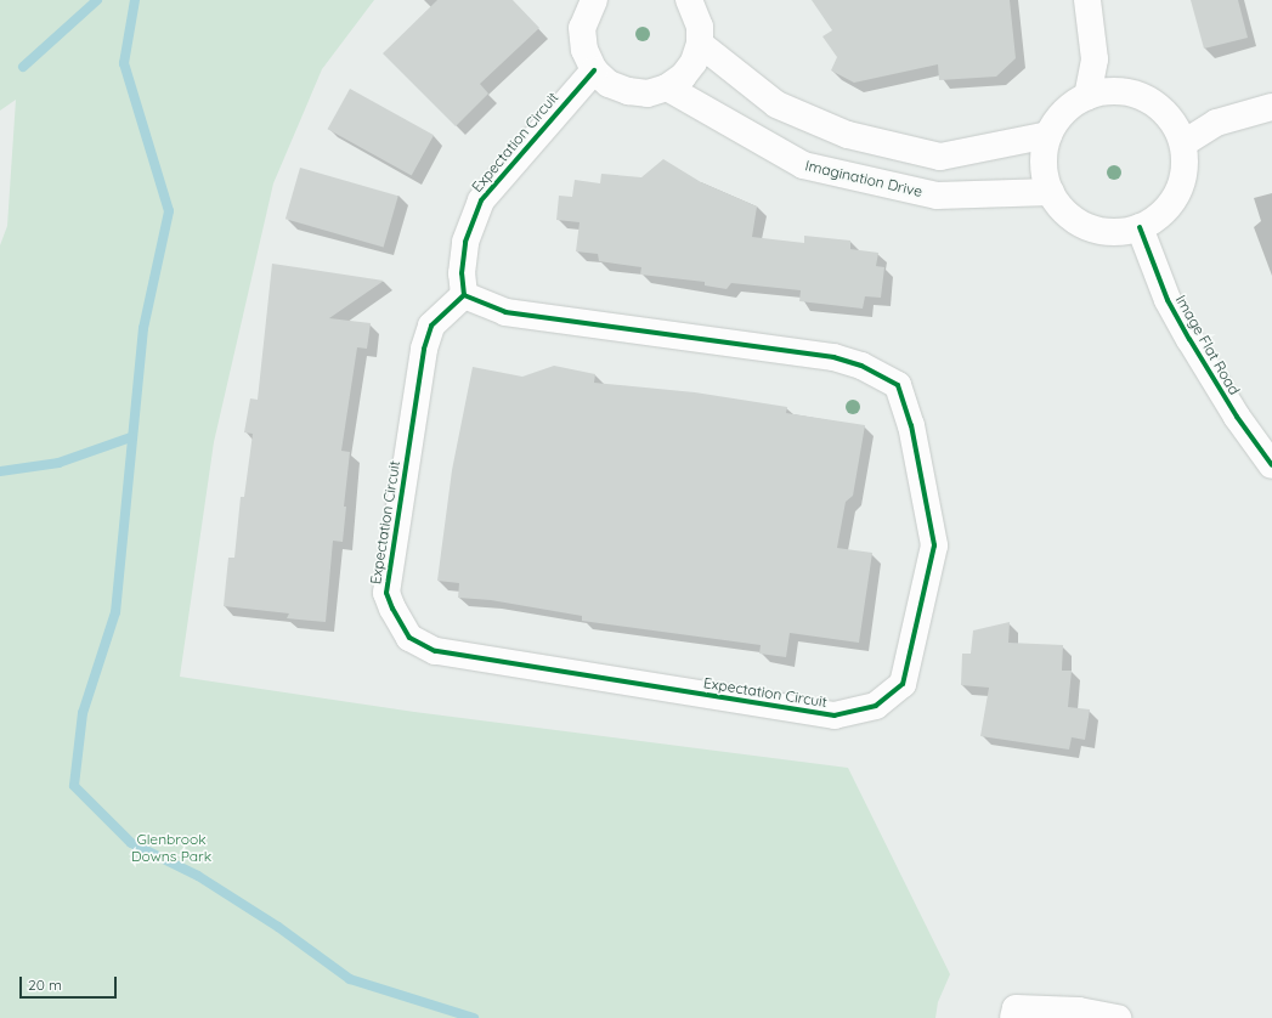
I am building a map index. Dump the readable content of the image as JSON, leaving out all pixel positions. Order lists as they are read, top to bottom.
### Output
{
  "streets": {
    "street": ["Expectation Circuit", "Imagination Drive", "Image Flat Road"]
  },
  "crossings": [
    ["Imagination Drive", "Image Flat Road"]
  ],
  "parks": ["Glenbrook Downs Park"],
  "scale_bar": "20 m"
}
